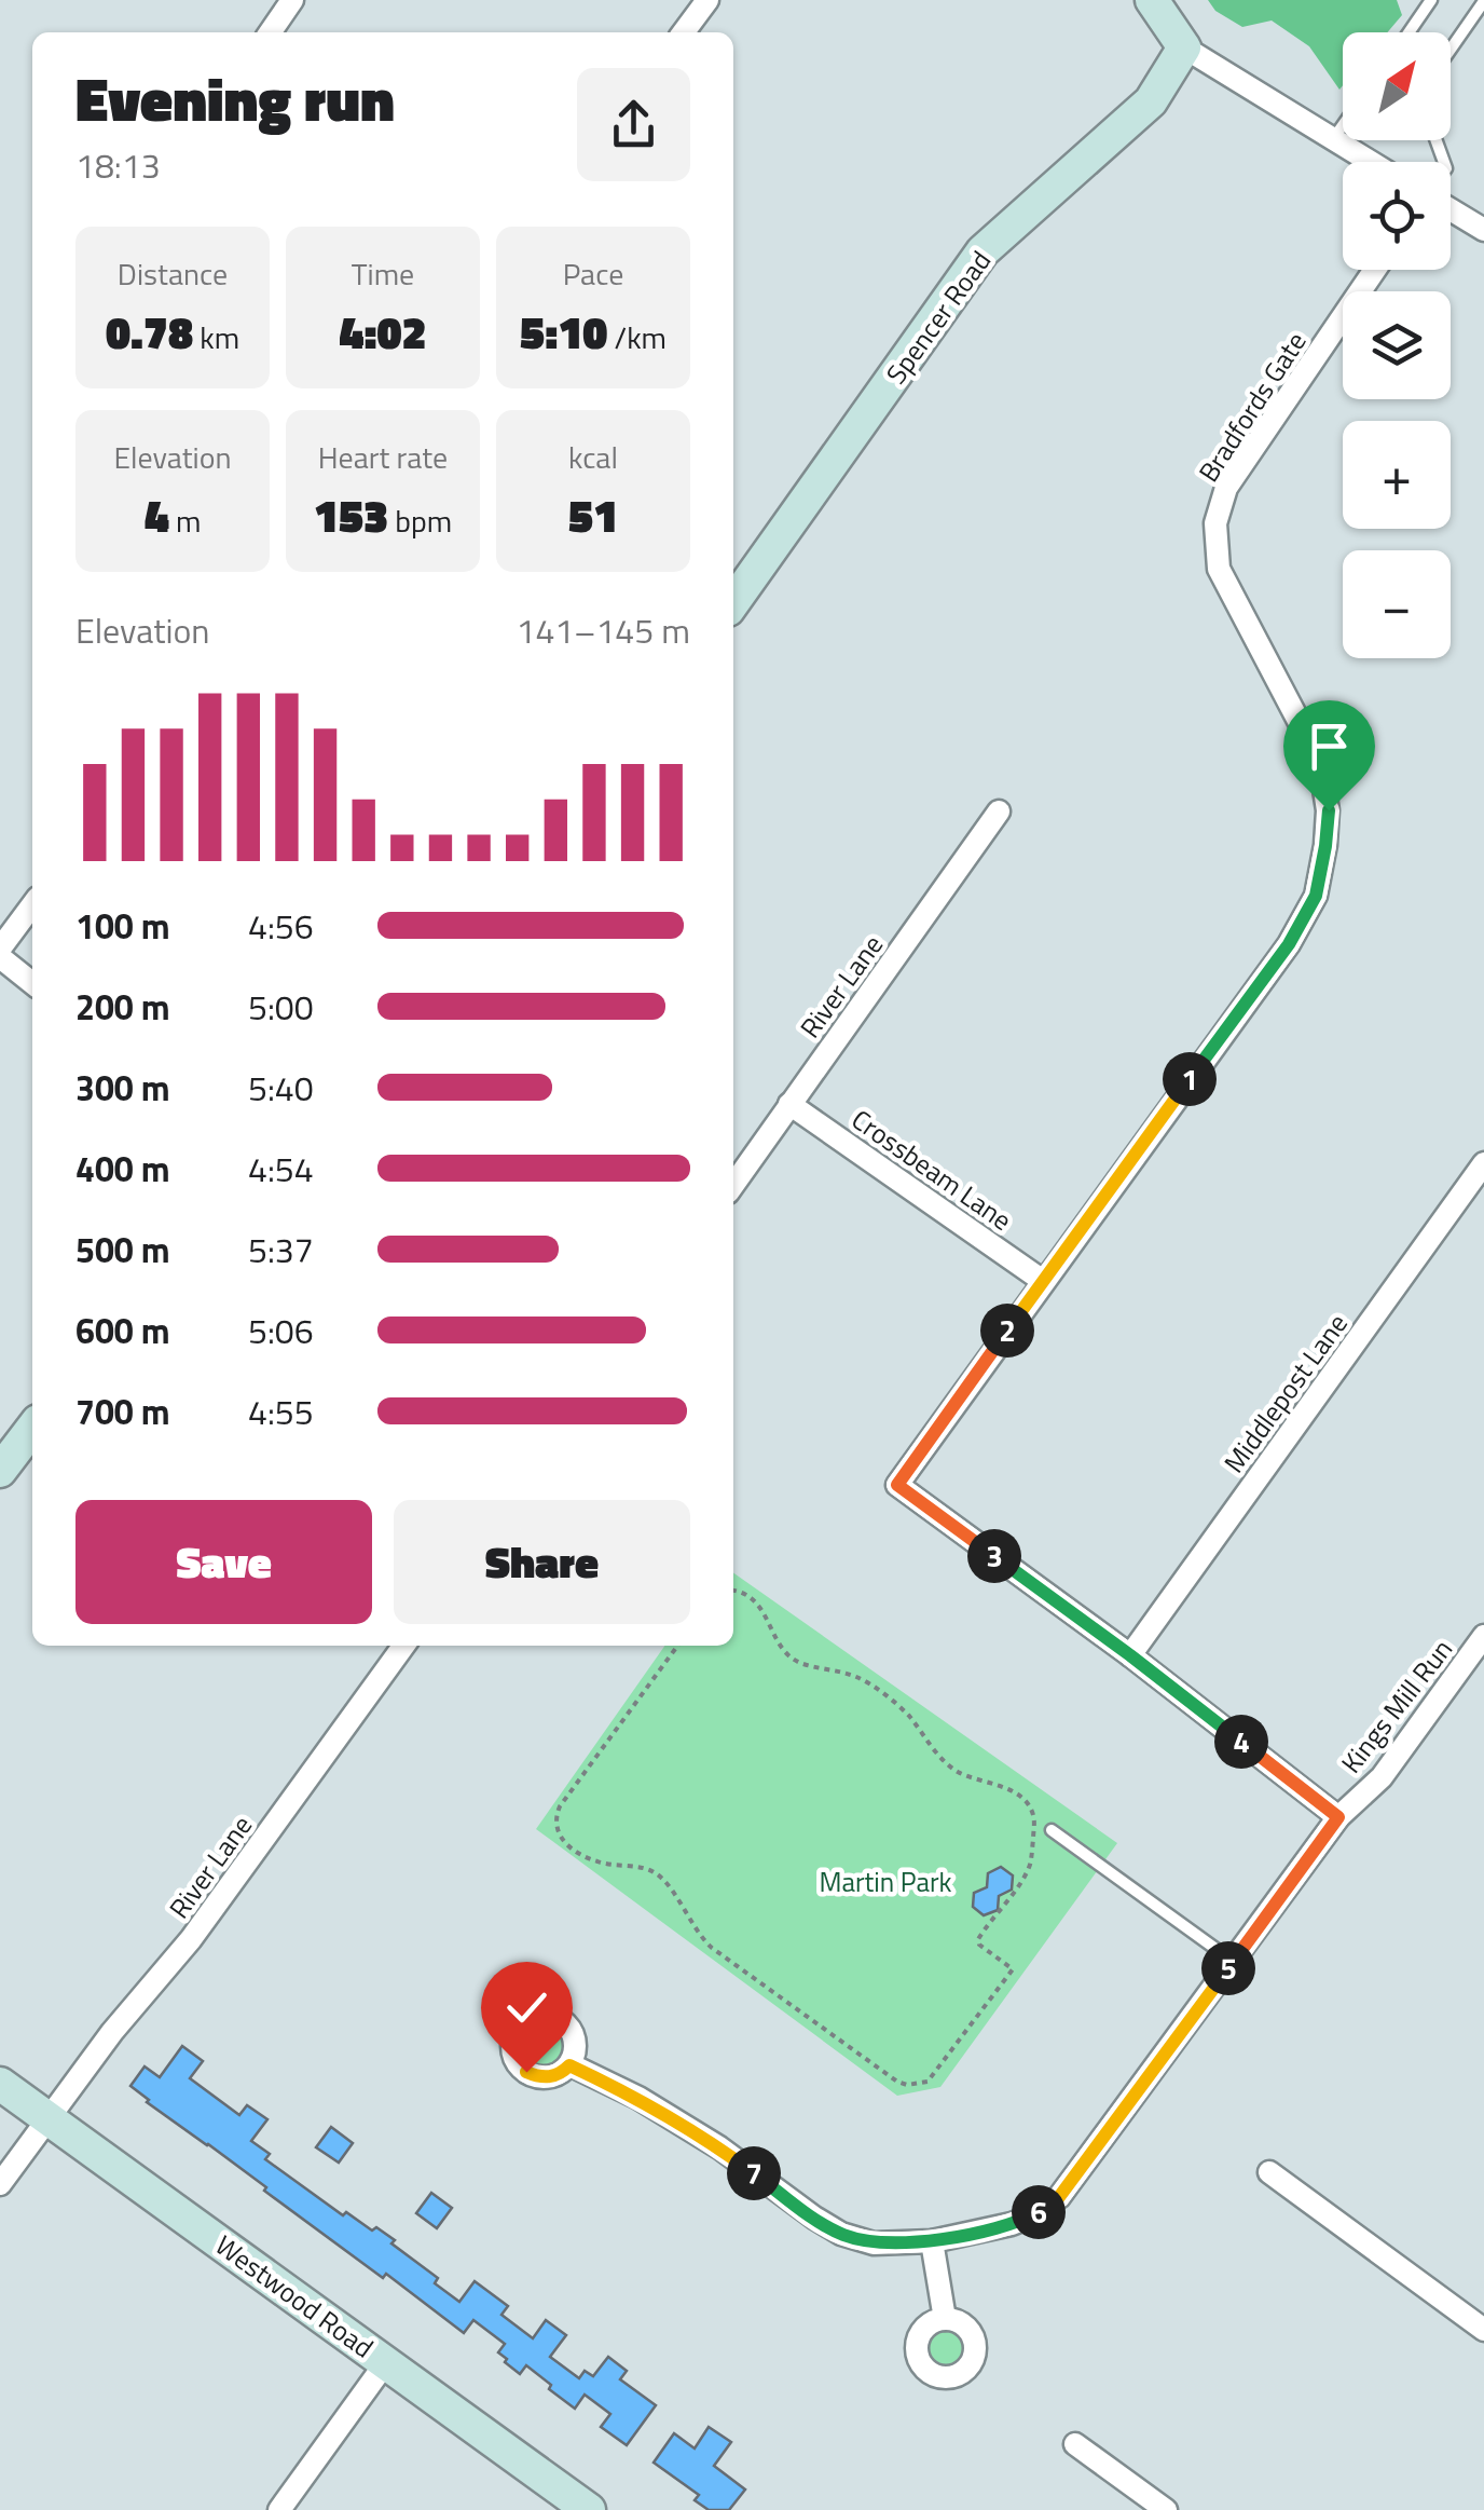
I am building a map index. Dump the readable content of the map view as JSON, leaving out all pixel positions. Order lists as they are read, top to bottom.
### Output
{
  "streets": {
    "street": [
      "Spencer Road",
      "Bradfords Gate",
      "River Lane",
      "Crossbeam Lane",
      "Middlepost Lane",
      "Kings Mill Run",
      "Westwood Road"
    ]
  },
  "crossings": [
    ["Bradfords Gate", "Crossbeam Lane"],
    ["Bradfords Gate", "Middlepost Lane"],
    ["River Lane", "Crossbeam Lane"],
    ["River Lane", "Westwood Road"]
  ],
  "parks": ["Martin Park"],
  "north": "top right",
  "page": {
    "map_buttons": ["+", "−"],
    "heading": ["Evening run", "18:13"],
    "stats": [
      ["Distance", "0.78 km"],
      ["Time", "4:02"],
      ["Pace", "5:10 /km"],
      ["Elevation", "4 m"],
      ["Heart rate", "153 bpm"],
      ["kcal", "51"]
    ],
    "chart": ["Elevation", "141–145 m"],
    "list": [
      {
        "name": "100 m",
        "note": "4:56"
      },
      {
        "name": "200 m",
        "note": "5:00"
      },
      {
        "name": "300 m",
        "note": "5:40"
      },
      {
        "name": "400 m",
        "note": "4:54"
      },
      {
        "name": "500 m",
        "note": "5:37"
      },
      {
        "name": "600 m",
        "note": "5:06"
      },
      {
        "name": "700 m",
        "note": "4:55"
      }
    ],
    "pins": [
      "1",
      "2",
      "3",
      "4",
      "5",
      "7",
      "6"
    ],
    "buttons": ["Save", "Share"]
  }
}
